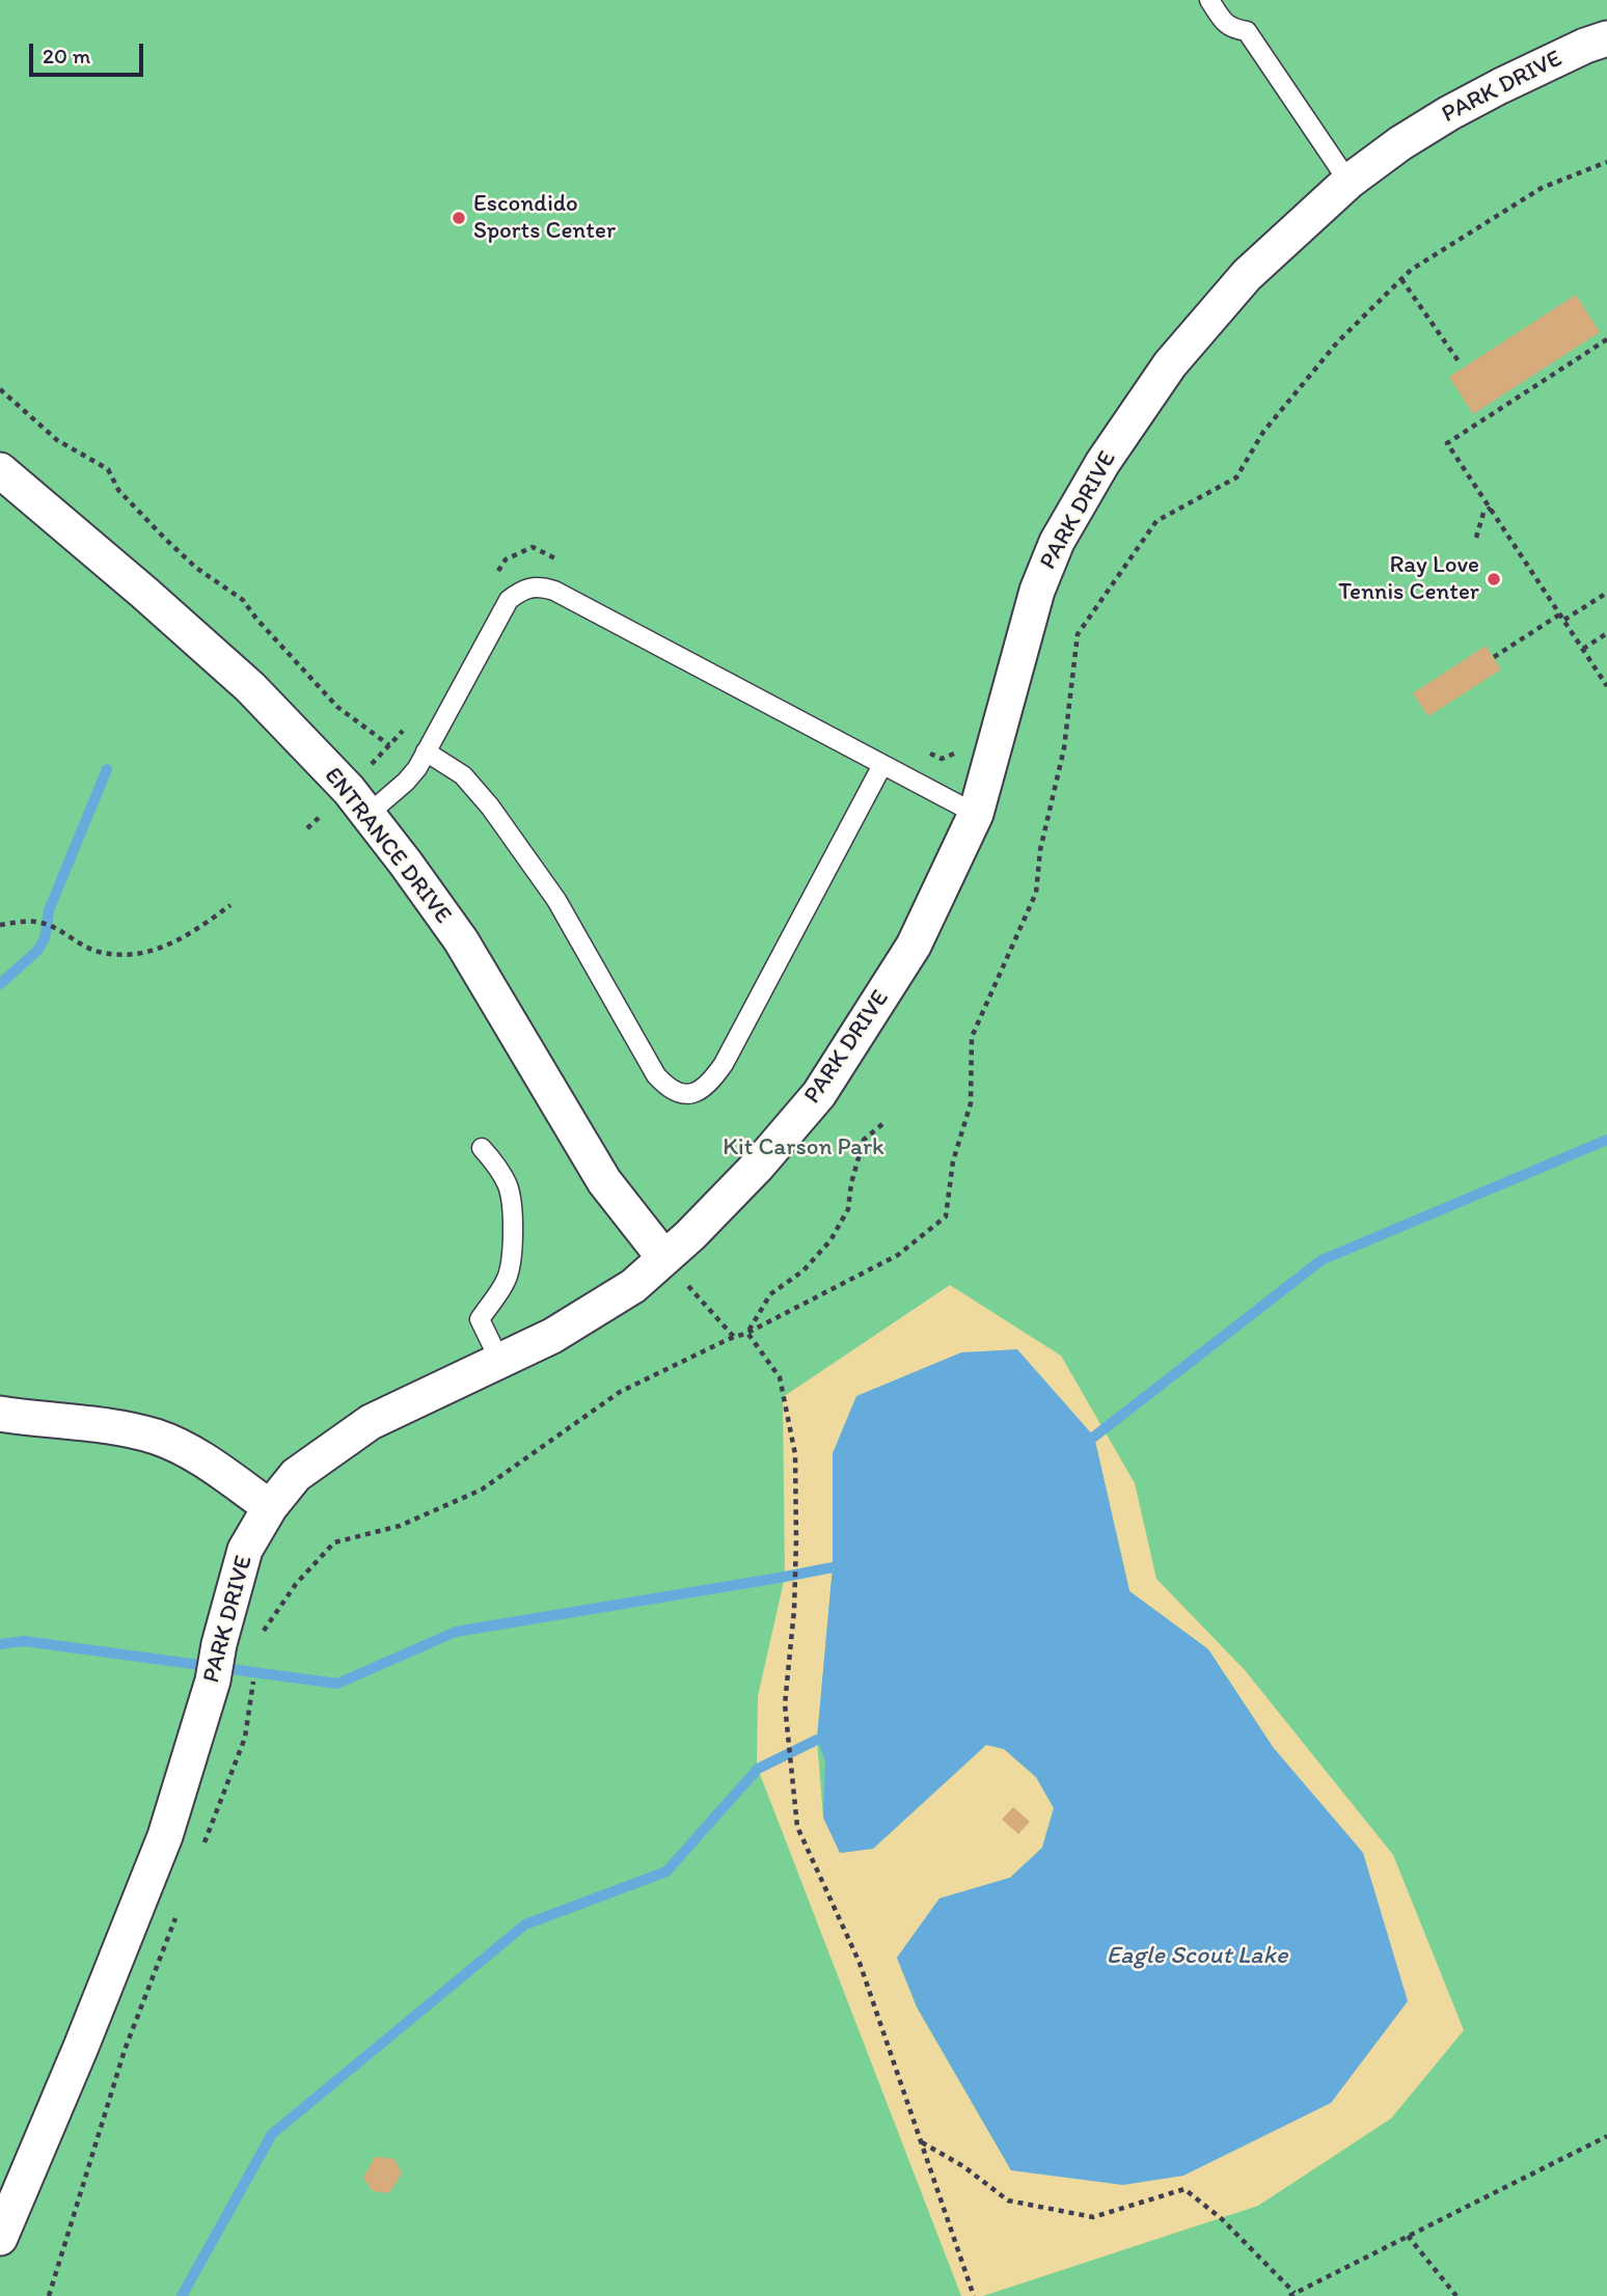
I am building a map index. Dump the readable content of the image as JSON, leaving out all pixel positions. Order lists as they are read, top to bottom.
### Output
{
  "streets": {
    "street": ["PARK DRIVE", "ENTRANCE DRIVE"]
  },
  "crossings": [
    ["PARK DRIVE", "ENTRANCE DRIVE"]
  ],
  "water": ["Eagle Scout Lake"],
  "parks": ["Kit Carson Park"],
  "places": ["Escondido Sports Center", "Ray Love Tennis Center"],
  "scale_bar": "20 m"
}
